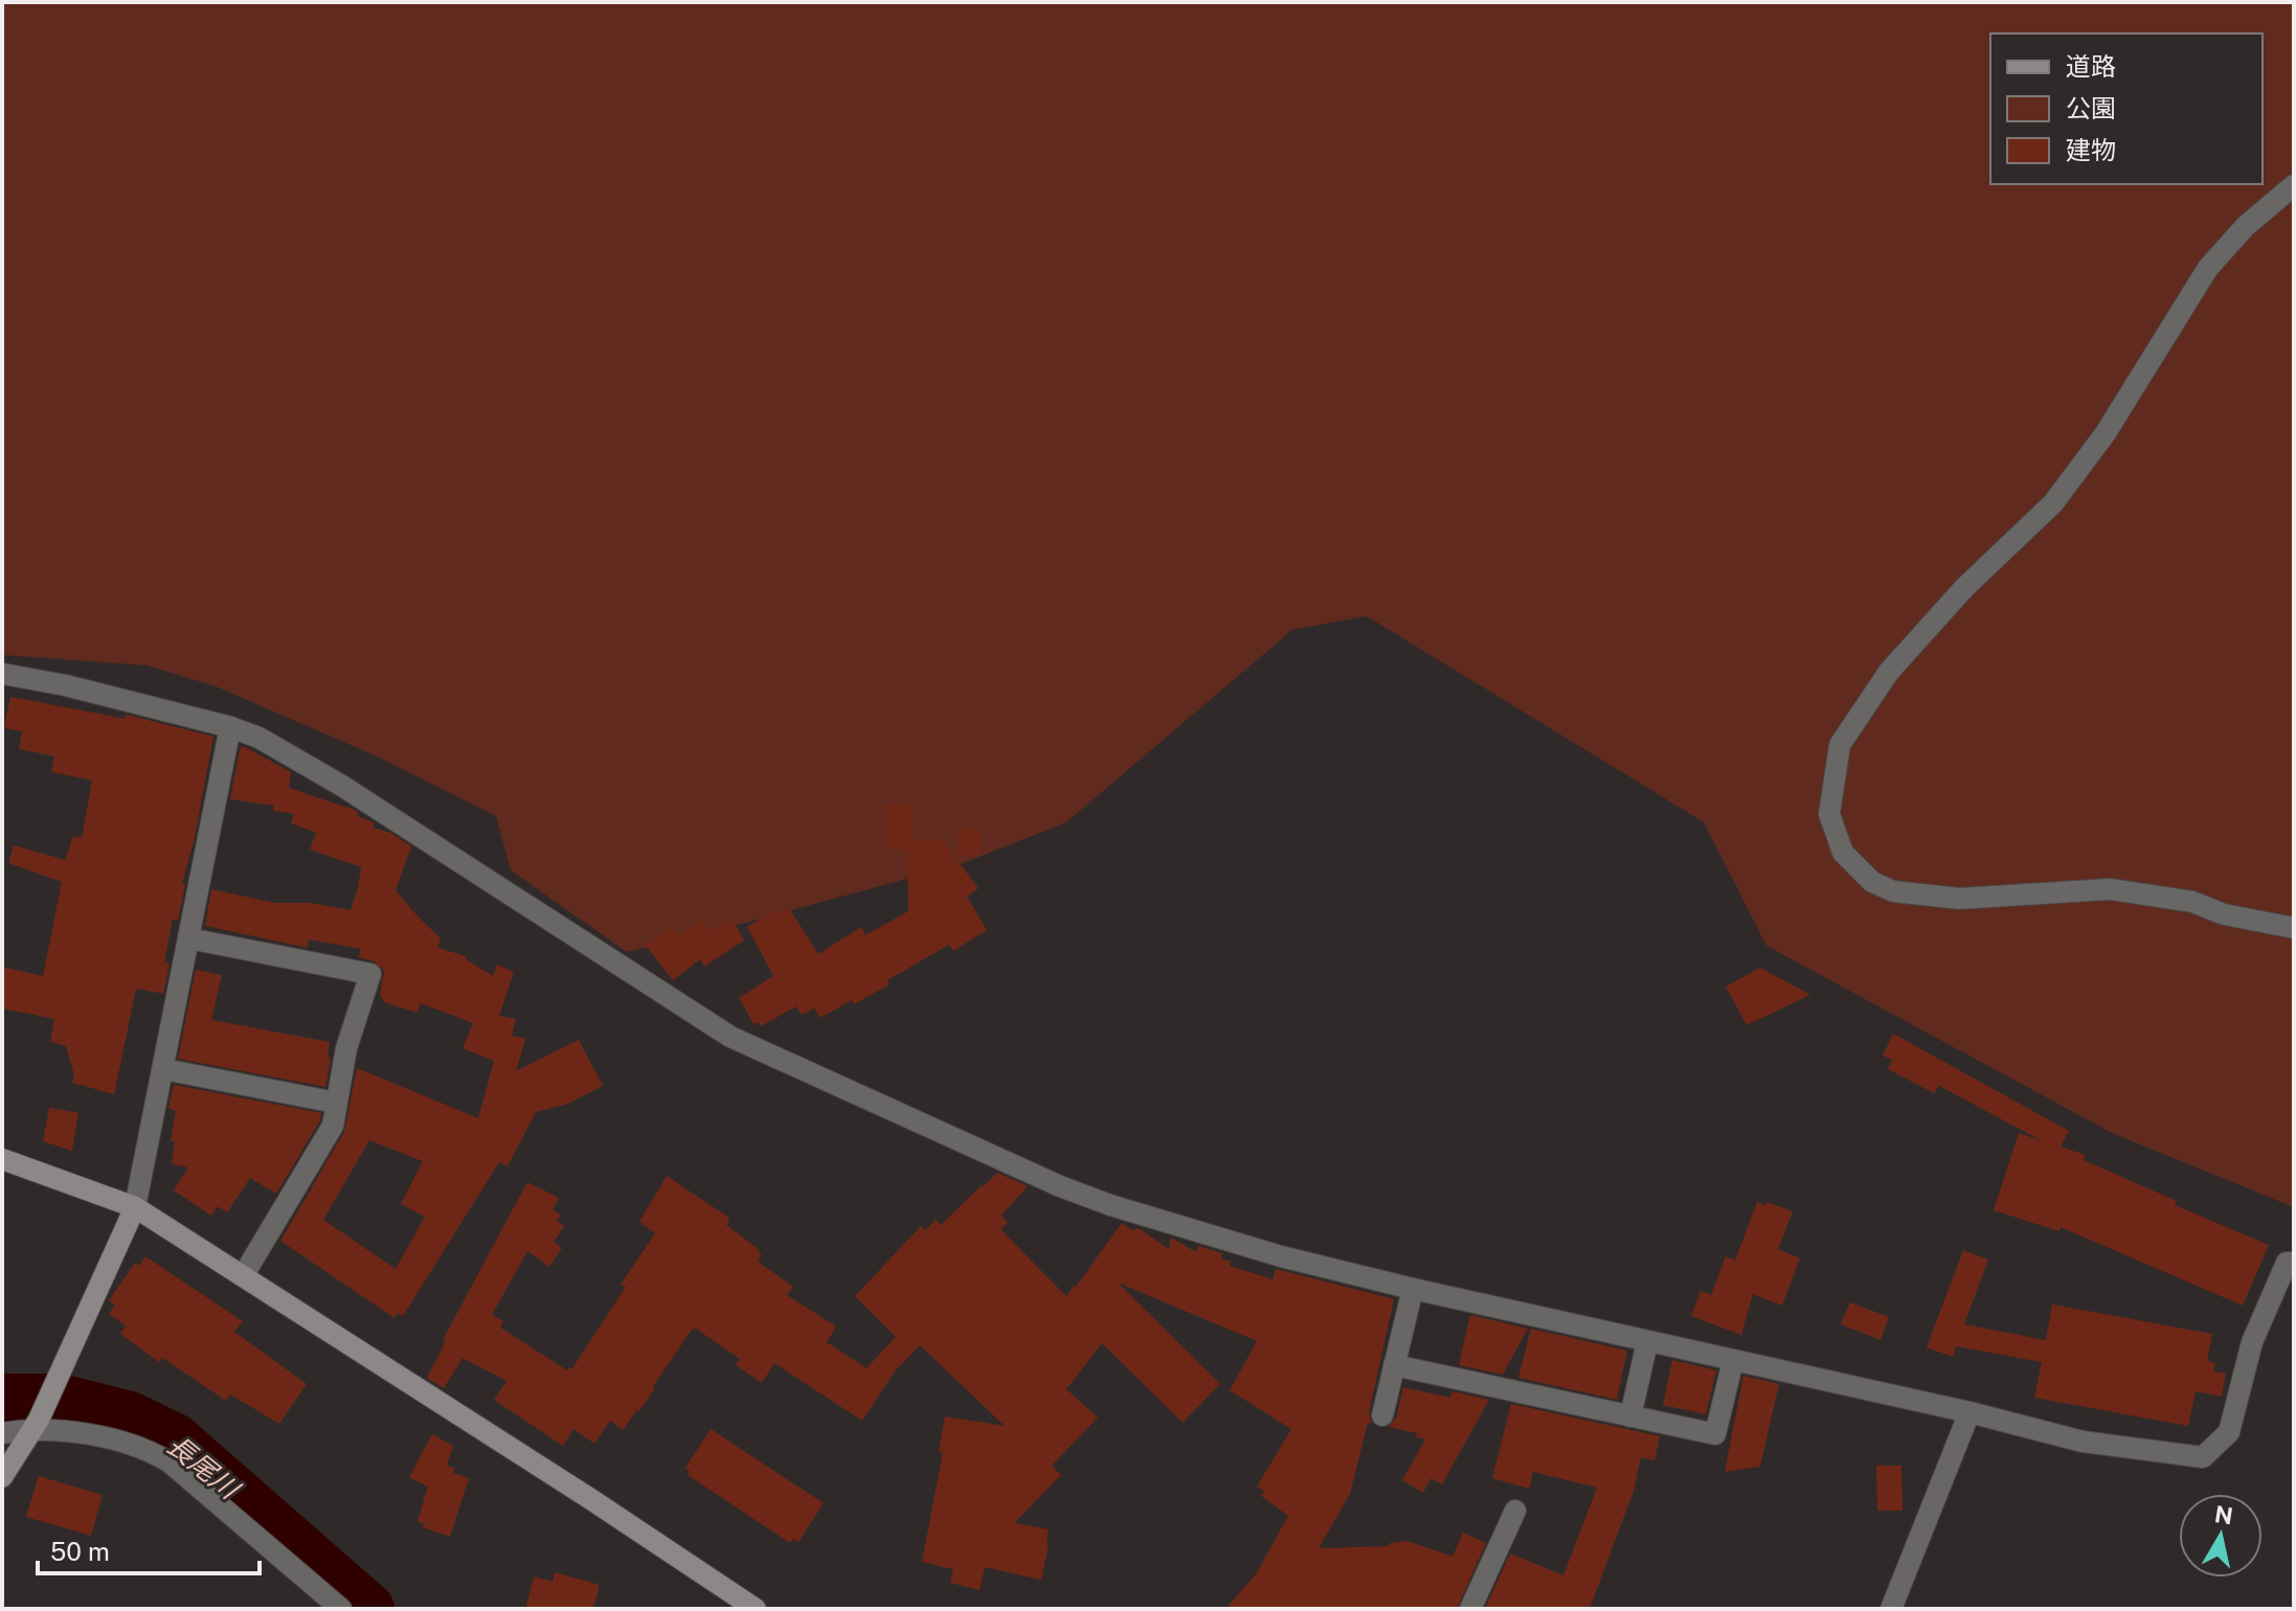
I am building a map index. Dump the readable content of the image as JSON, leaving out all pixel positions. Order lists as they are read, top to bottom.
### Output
{
  "water": ["長尾川"],
  "legend": ["道路", "公園", "建物"],
  "scale_bar": "50 m",
  "north": "top"
}
